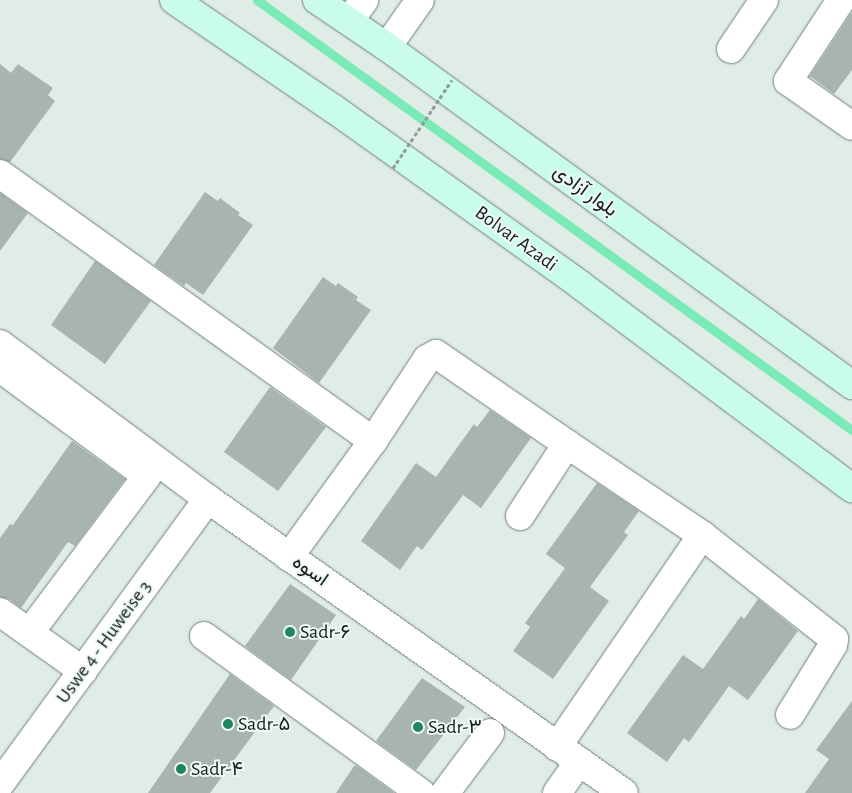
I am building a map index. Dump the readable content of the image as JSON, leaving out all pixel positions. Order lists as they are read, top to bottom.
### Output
{
  "streets": {
    "main road": ["بلوار آزادی", "Bolvar Azadi"],
    "street": ["اسوه", "Uswe 4 - Huweise 3"]
  },
  "crossings": [
    ["اسوه", "Uswe 4 - Huweise 3"]
  ],
  "places": [
    "Sadr-۶",
    "Sadr-۵",
    "Sadr-۳",
    "Sadr-۴"
  ]
}
